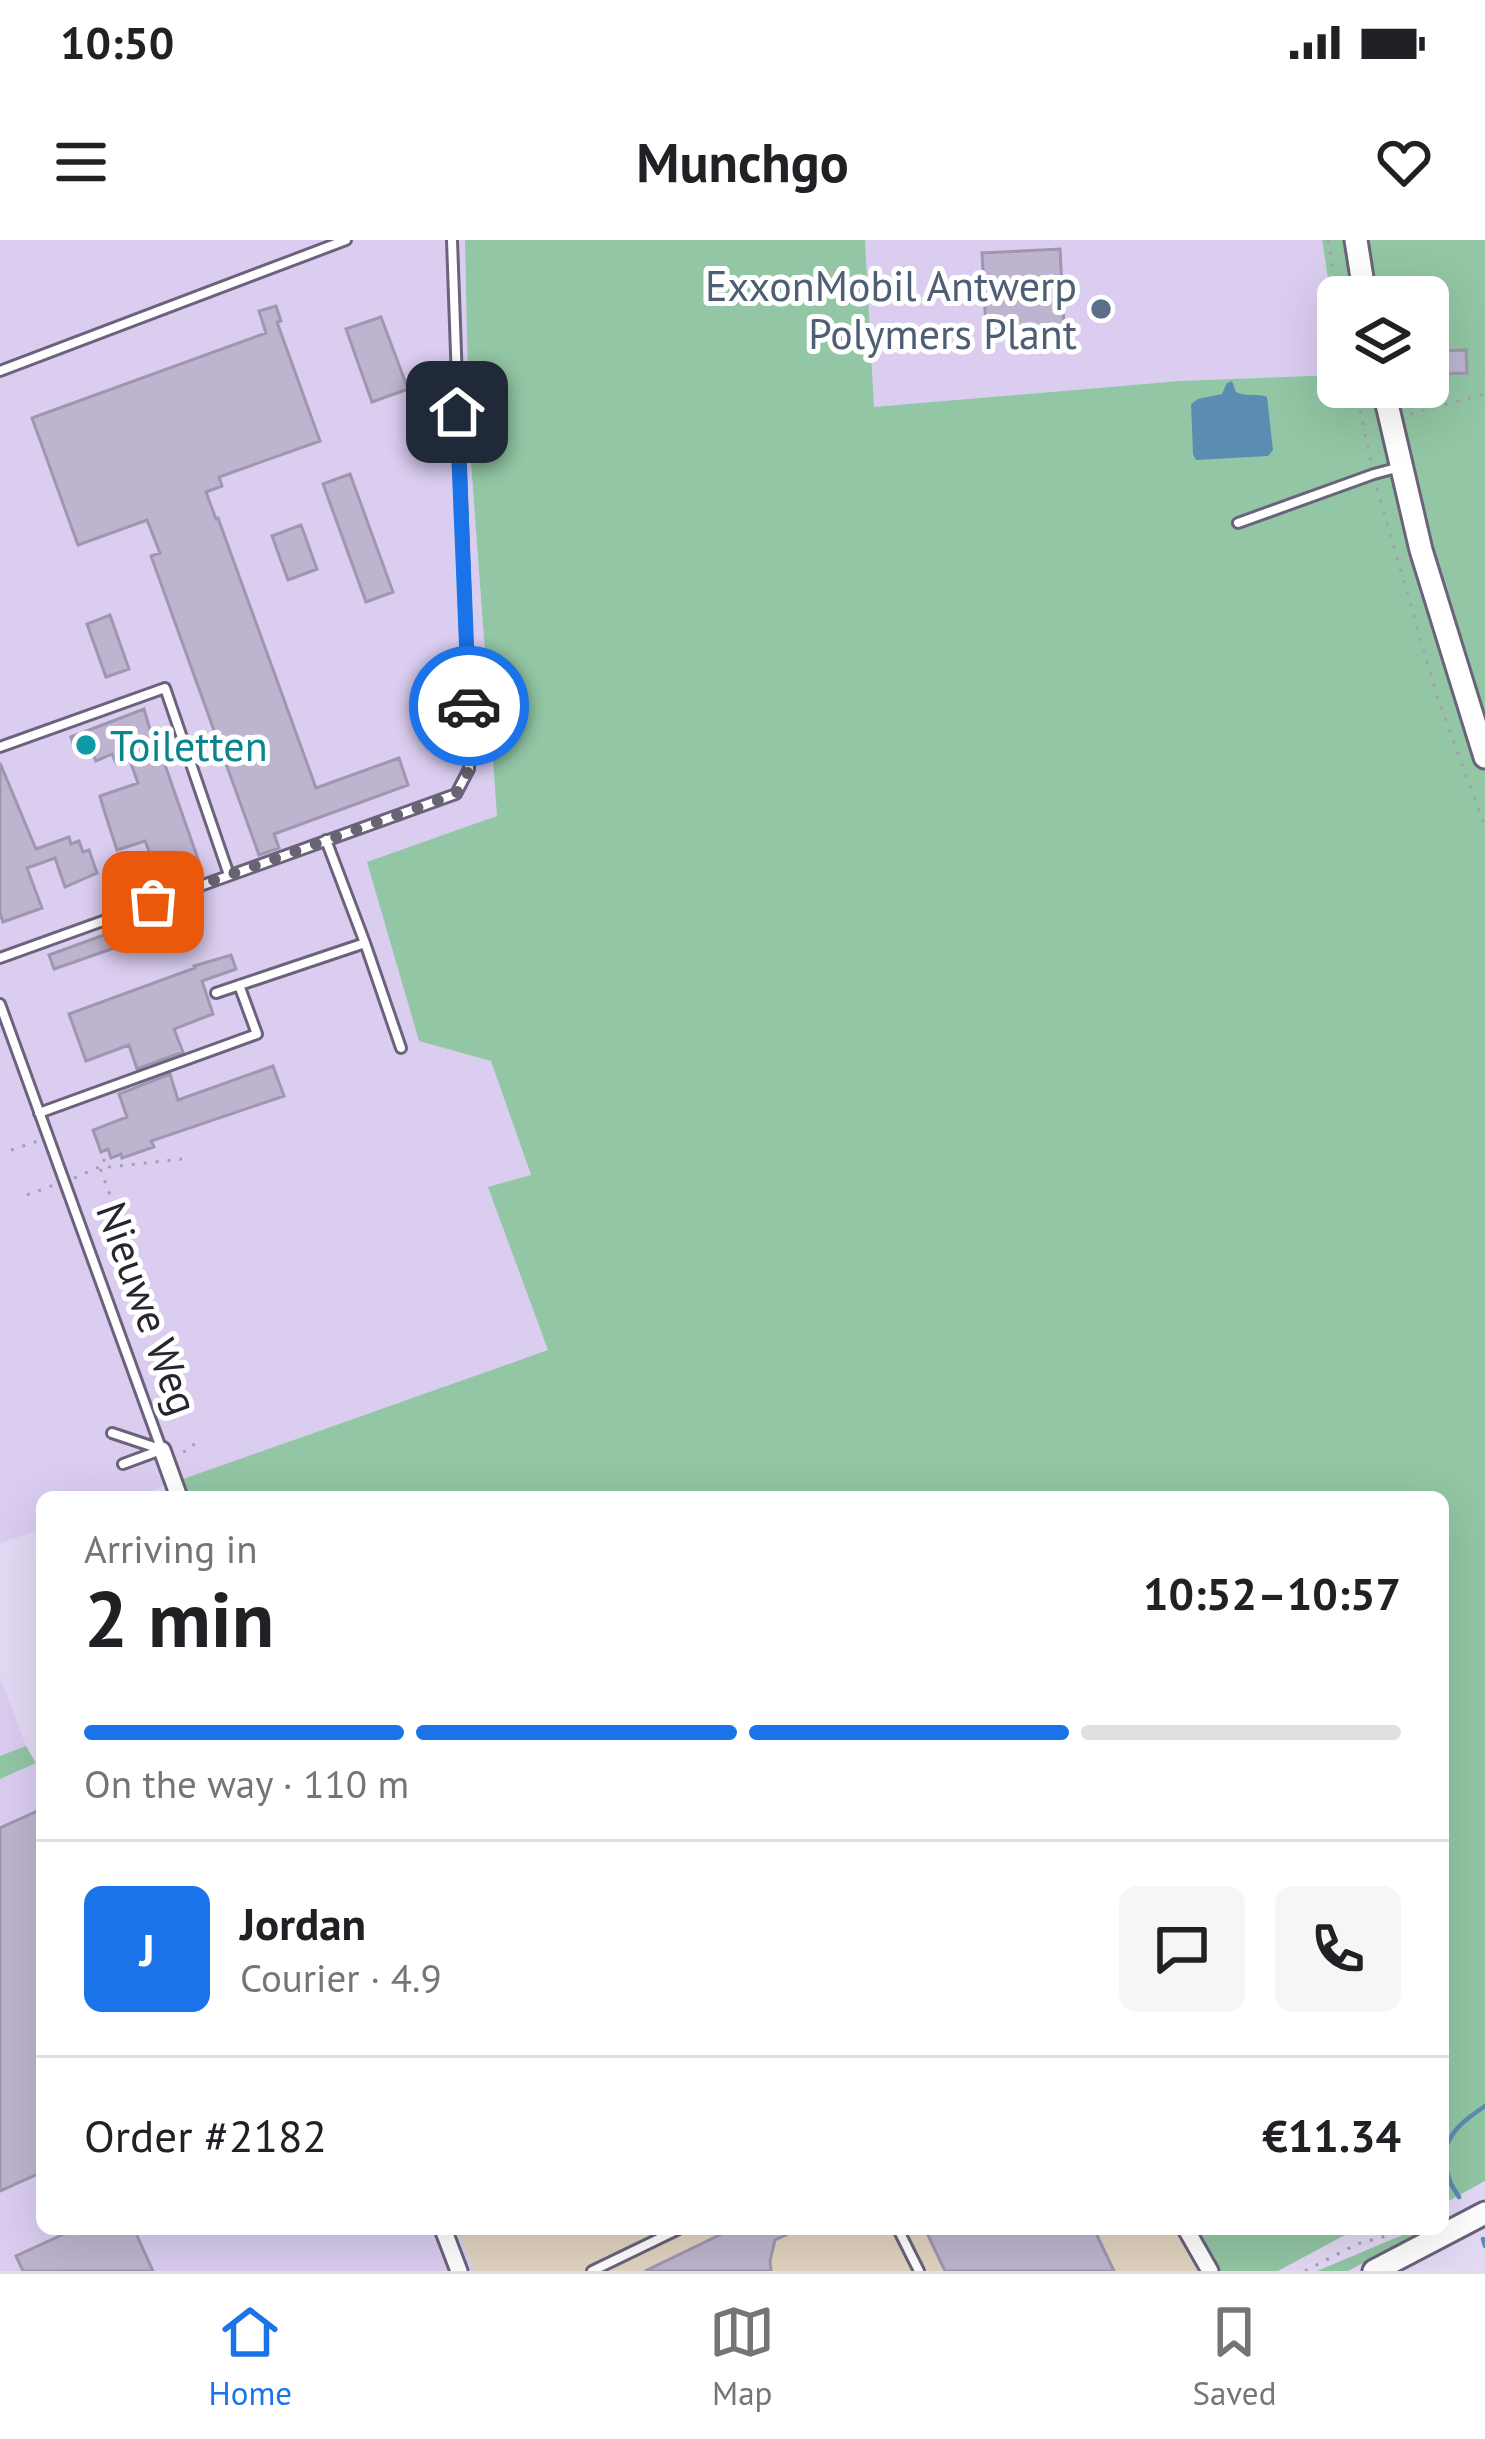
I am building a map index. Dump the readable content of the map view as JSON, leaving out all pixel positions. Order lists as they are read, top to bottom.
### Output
{
  "streets": {
    "street": ["Nieuwe Weg"]
  },
  "places": ["ExxonMobil Antwerp Polymers Plant", "Toiletten"],
  "page": {
    "status": "10:50",
    "header": "Munchgo",
    "heading": ["2 min", "Arriving in", "10:52–10:57"],
    "panel": [
      "Jordan",
      "Courier · 4.9",
      "Order #2182",
      "€11.34"
    ],
    "bar": "On the way · 110 m",
    "round": "J",
    "tabs": ["Home", "Map", "Saved"]
  }
}
